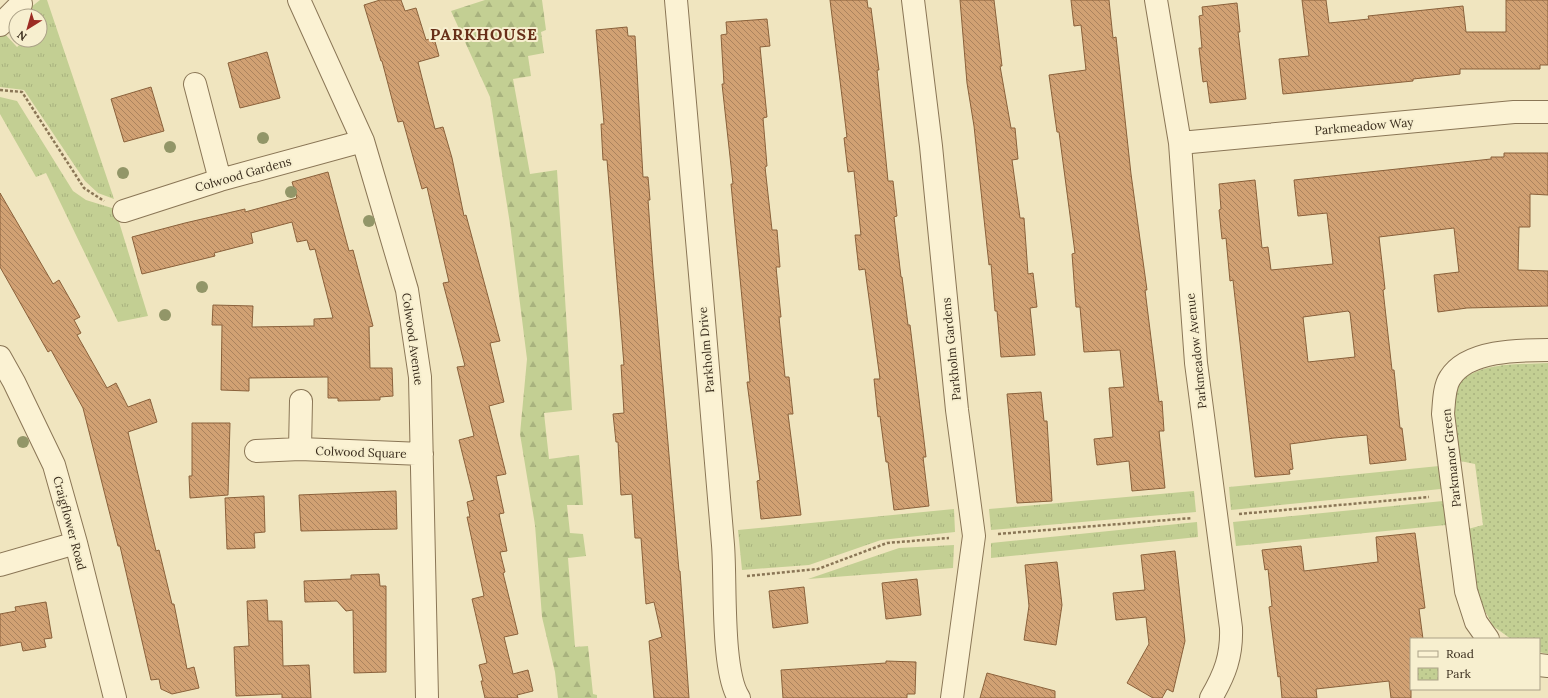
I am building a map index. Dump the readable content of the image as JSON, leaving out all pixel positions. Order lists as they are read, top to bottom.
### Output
{
  "streets": {
    "street": [
      "Parkmeadow Way",
      "Colwood Gardens",
      "Colwood Avenue",
      "Parkholm Gardens",
      "Parkholm Drive",
      "Parkmeadow Avenue",
      "Colwood Square",
      "Parkmanor Green",
      "Craigflower Road"
    ]
  },
  "crossings": [
    ["Parkmeadow Way", "Parkmeadow Avenue"],
    ["Colwood Gardens", "Colwood Avenue"],
    ["Colwood Avenue", "Colwood Square"]
  ],
  "districts": ["PARKHOUSE"],
  "legend": ["Road", "Park"],
  "north": "bottom left"
}
